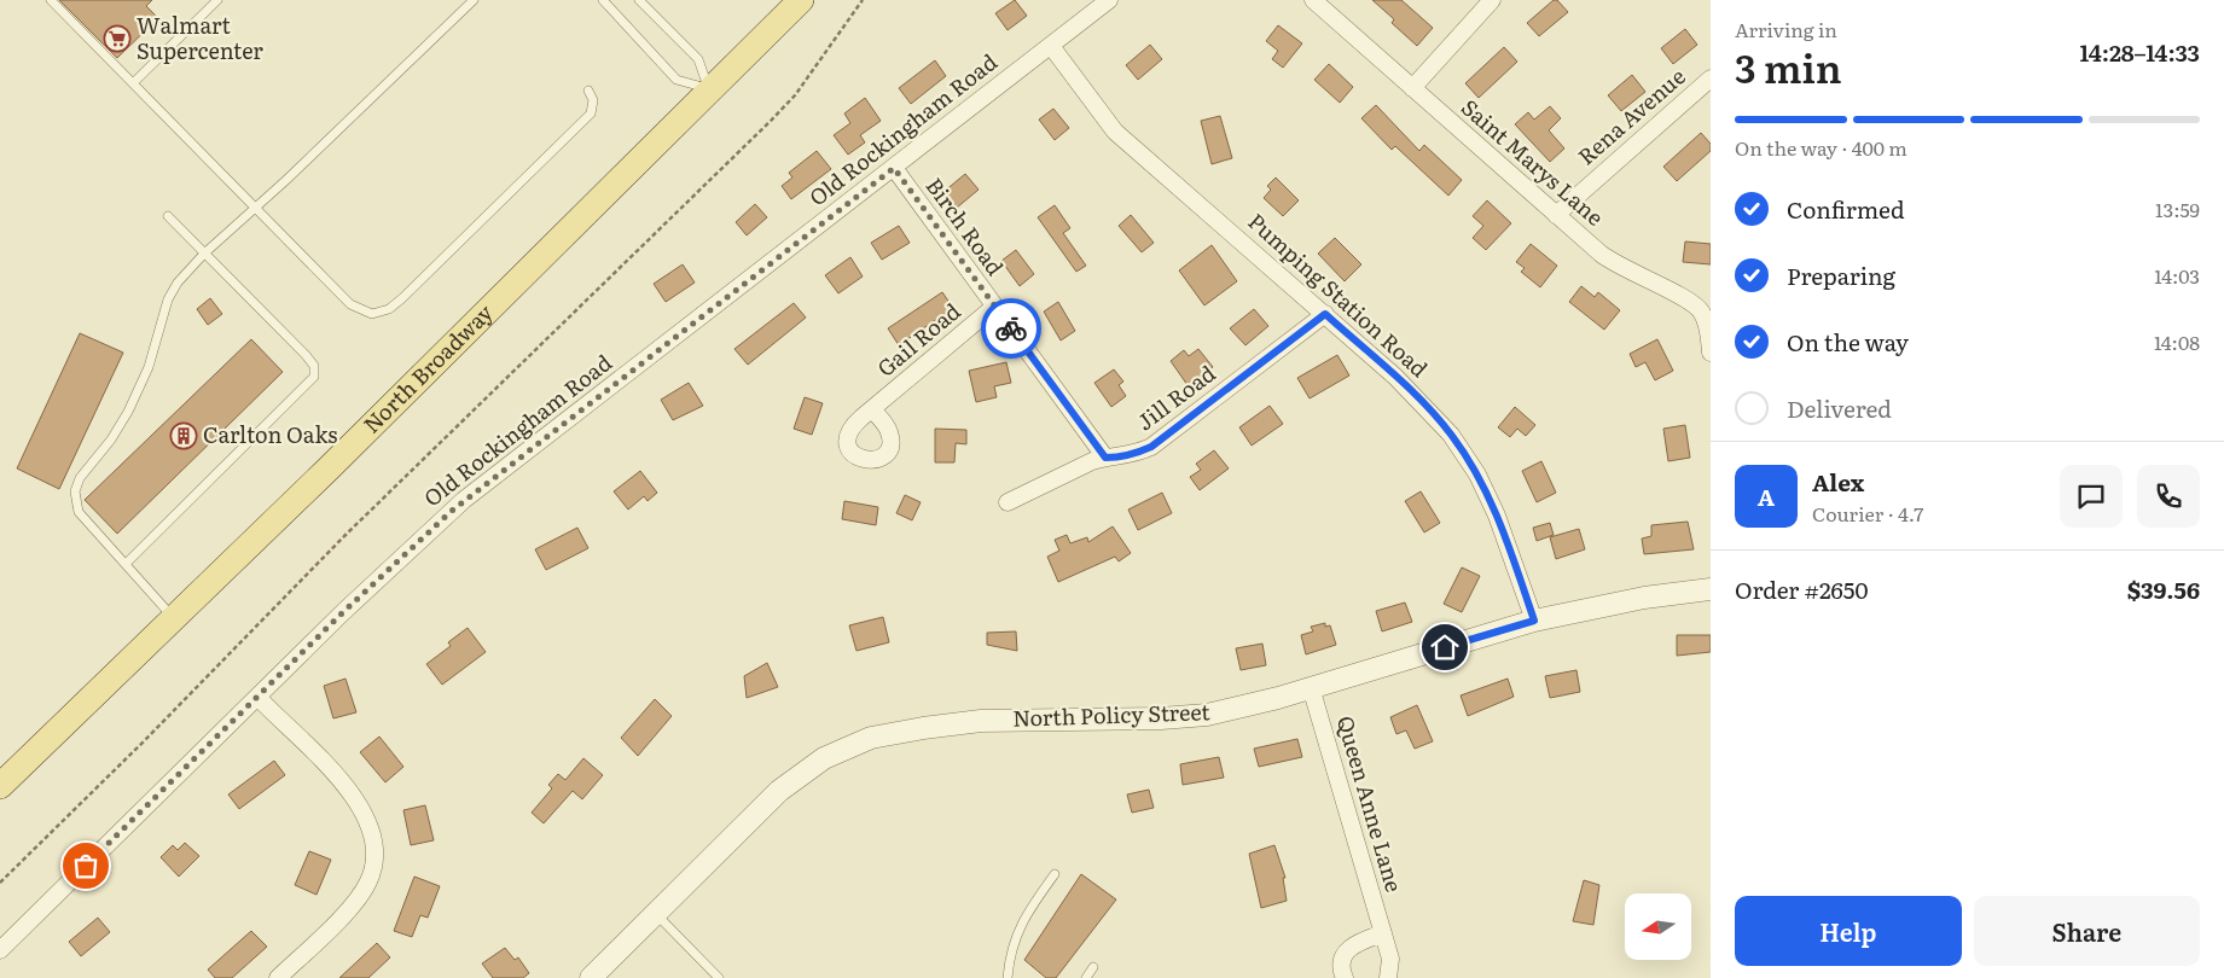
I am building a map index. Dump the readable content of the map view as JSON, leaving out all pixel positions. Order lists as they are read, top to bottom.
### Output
{
  "streets": {
    "main road": ["North Broadway"],
    "street": [
      "Rena Avenue",
      "Old Rockingham Road",
      "Saint Marys Lane",
      "Birch Road",
      "Pumping Station Road",
      "Gail Road",
      "Jill Road",
      "North Policy Street",
      "Queen Anne Lane"
    ]
  },
  "crossings": [
    ["Rena Avenue", "Saint Marys Lane"],
    ["Old Rockingham Road", "Birch Road"],
    ["Old Rockingham Road", "Pumping Station Road"],
    ["Birch Road", "Gail Road"],
    ["Birch Road", "Jill Road"],
    ["Pumping Station Road", "Jill Road"],
    ["Pumping Station Road", "North Policy Street"],
    ["North Policy Street", "Queen Anne Lane"]
  ],
  "places": {
    "supermarket": ["Walmart Supercenter"],
    "building": ["Carlton Oaks"]
  },
  "north": "left",
  "page": {
    "heading": ["3 min", "Arriving in", "14:28–14:33"],
    "panel": [
      "Alex",
      "Courier · 4.7",
      "Order #2650",
      "$39.56"
    ],
    "bar": "On the way · 400 m",
    "list": [
      ["Confirmed", "13:59"],
      ["Preparing", "14:03"],
      ["On the way", "14:08"],
      "Delivered"
    ],
    "round": "A",
    "buttons": ["Help", "Share"]
  }
}
